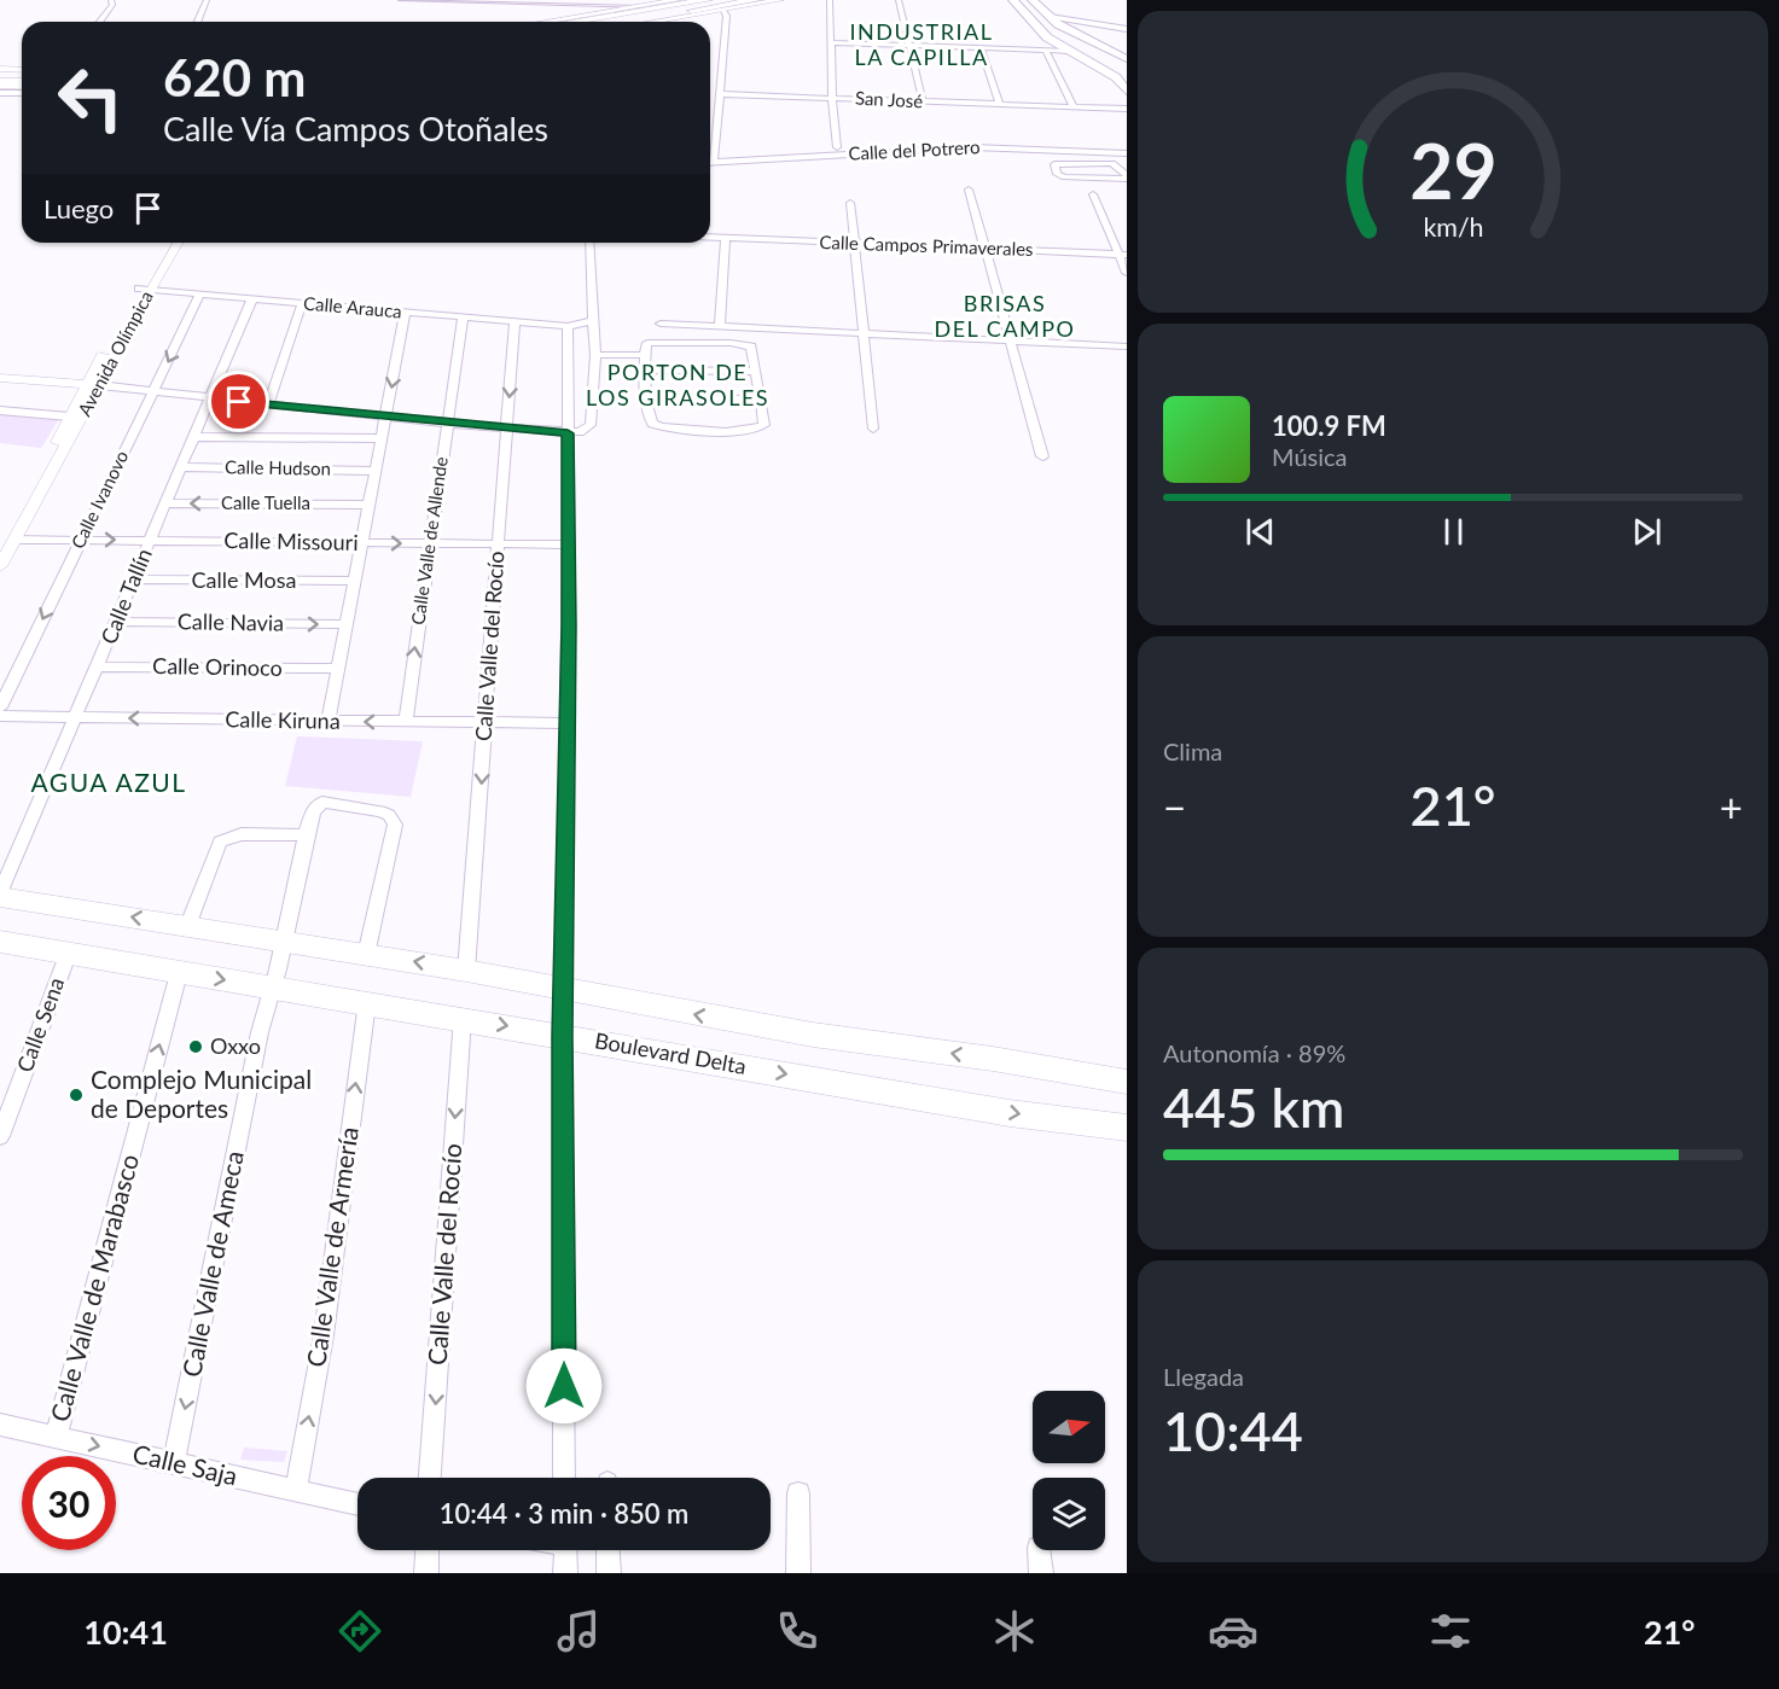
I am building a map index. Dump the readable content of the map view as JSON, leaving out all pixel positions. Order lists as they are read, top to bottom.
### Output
{
  "streets": {
    "main road": ["Boulevard Delta"],
    "street": [
      "San José",
      "Calle del Potrero",
      "Calle Campos Primaverales",
      "Calle Arauca",
      "Avenida Olímpica",
      "Calle Hudson",
      "Calle Ivanovo",
      "Calle Tuella",
      "Calle Valle de Allende",
      "Calle Missouri",
      "Calle Mosa",
      "Calle Tallín",
      "Calle Navia",
      "Calle Valle del Rocío",
      "Calle Orinoco",
      "Calle Kiruna",
      "Calle Sena",
      "Calle Valle de Armería",
      "Calle Valle de Ameca",
      "Calle Valle de Marabasco",
      "Calle Saja"
    ]
  },
  "crossings": [
    ["Calle Arauca", "Avenida Olímpica"],
    ["Calle Arauca", "Calle Ivanovo"],
    ["Calle Arauca", "Calle Valle de Allende"],
    ["Calle Arauca", "Calle Tallín"],
    ["Calle Arauca", "Calle Valle del Rocío"],
    ["Avenida Olímpica", "Calle Missouri"],
    ["Calle Hudson", "Calle Tallín"],
    ["Calle Ivanovo", "Calle Missouri"],
    ["Calle Tuella", "Calle Tallín"],
    ["Calle Valle de Allende", "Calle Missouri"],
    ["Calle Valle de Allende", "Calle Kiruna"],
    ["Calle Missouri", "Calle Tallín"],
    ["Calle Missouri", "Calle Valle del Rocío"],
    ["Calle Mosa", "Calle Tallín"],
    ["Calle Tallín", "Calle Navia"],
    ["Calle Tallín", "Calle Orinoco"],
    ["Calle Tallín", "Calle Kiruna"],
    ["Calle Tallín", "Boulevard Delta"],
    ["Calle Valle del Rocío", "Calle Kiruna"],
    ["Calle Valle del Rocío", "Boulevard Delta"],
    ["Calle Sena", "Boulevard Delta"],
    ["Boulevard Delta", "Calle Valle de Armería"],
    ["Boulevard Delta", "Calle Valle de Ameca"],
    ["Boulevard Delta", "Calle Valle de Marabasco"],
    ["Calle Valle de Armería", "Calle Saja"],
    ["Calle Valle de Ameca", "Calle Saja"],
    ["Calle Valle de Marabasco", "Calle Saja"]
  ],
  "one_way": [
    "Calle Ivanovo",
    "Calle Navia",
    "Calle Kiruna",
    "Calle Valle de Armería",
    "Calle Valle de Ameca",
    "Calle Valle de Marabasco"
  ],
  "districts": [
    "INDUSTRIAL LA CAPILLA",
    "BRISAS DEL CAMPO",
    "PORTON DE LOS GIRASOLES",
    "AGUA AZUL"
  ],
  "places": ["Oxxo", "Complejo Municipal de Deportes"],
  "north": "right",
  "page": {
    "turn": ["620 m", "Calle Vía Campos Otoñales"],
    "then": "Luego",
    "song": ["100.9 FM", "Música"],
    "tile": [
      "Clima",
      ["Autonomía · 89%", "445 km"],
      ["Llegada", "10:44"]
    ],
    "heat": ["−", "21°", "+"],
    "limit": "30",
    "trip": "10:44 · 3 min · 850 m",
    "tabs": ["10:41", "21°"],
    "gauge": ["29", "km/h"]
  }
}
